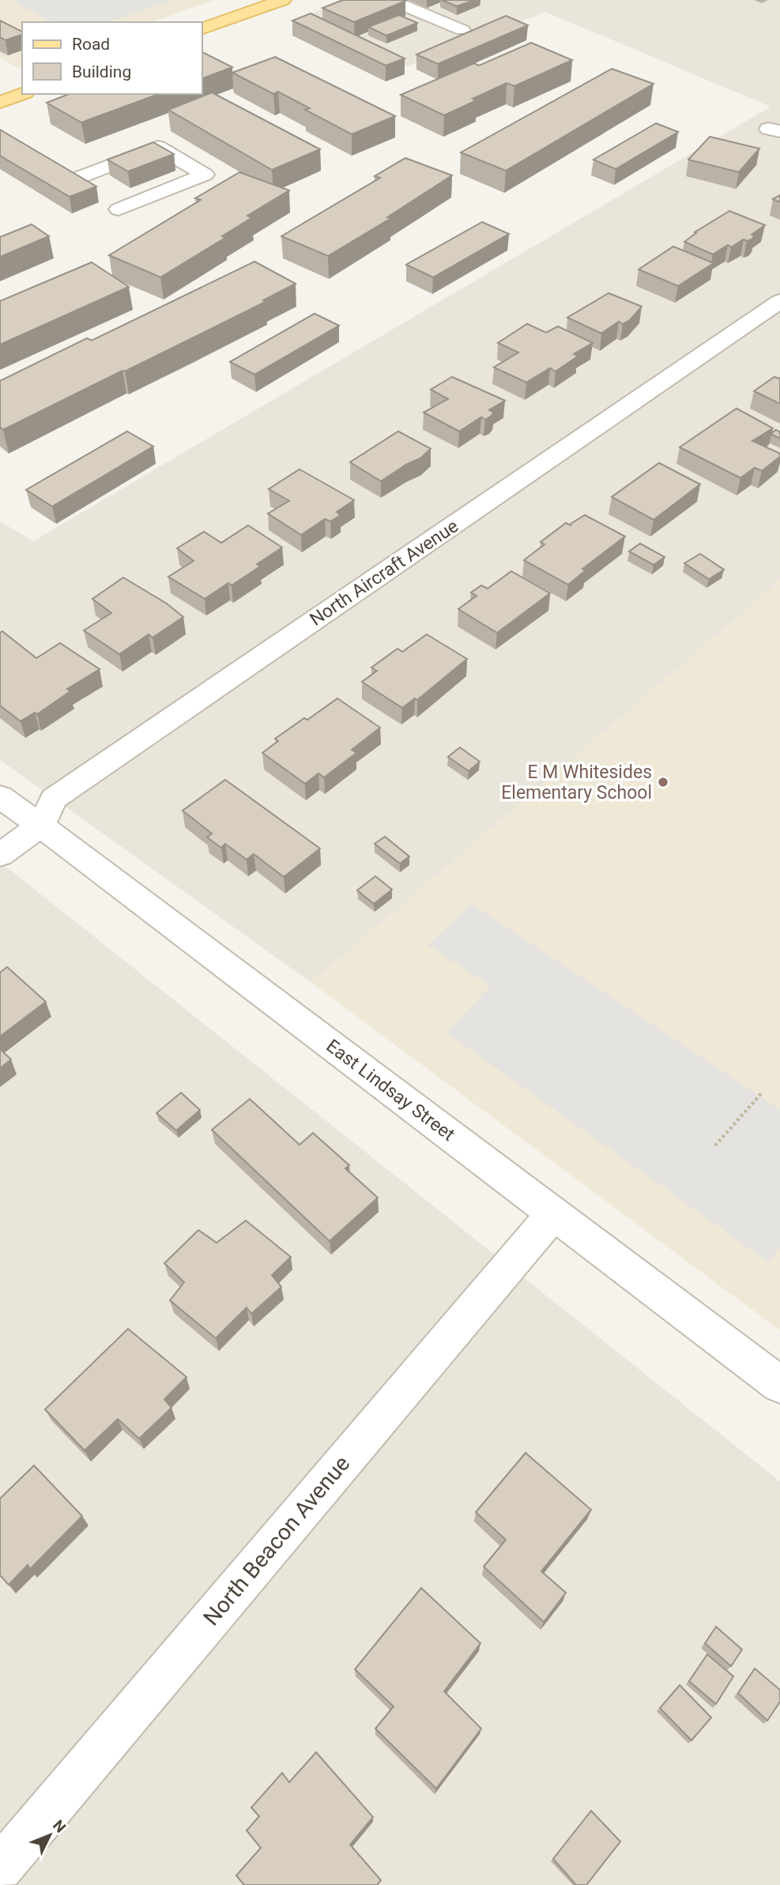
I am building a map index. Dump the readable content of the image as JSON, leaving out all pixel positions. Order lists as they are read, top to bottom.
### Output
{
  "streets": {
    "street": ["North Aircraft Avenue", "East Lindsay Street", "North Beacon Avenue"]
  },
  "crossings": [
    ["North Aircraft Avenue", "East Lindsay Street"],
    ["East Lindsay Street", "North Beacon Avenue"]
  ],
  "places": ["E M Whitesides Elementary School"],
  "legend": ["Road", "Building"],
  "north": "top right"
}
